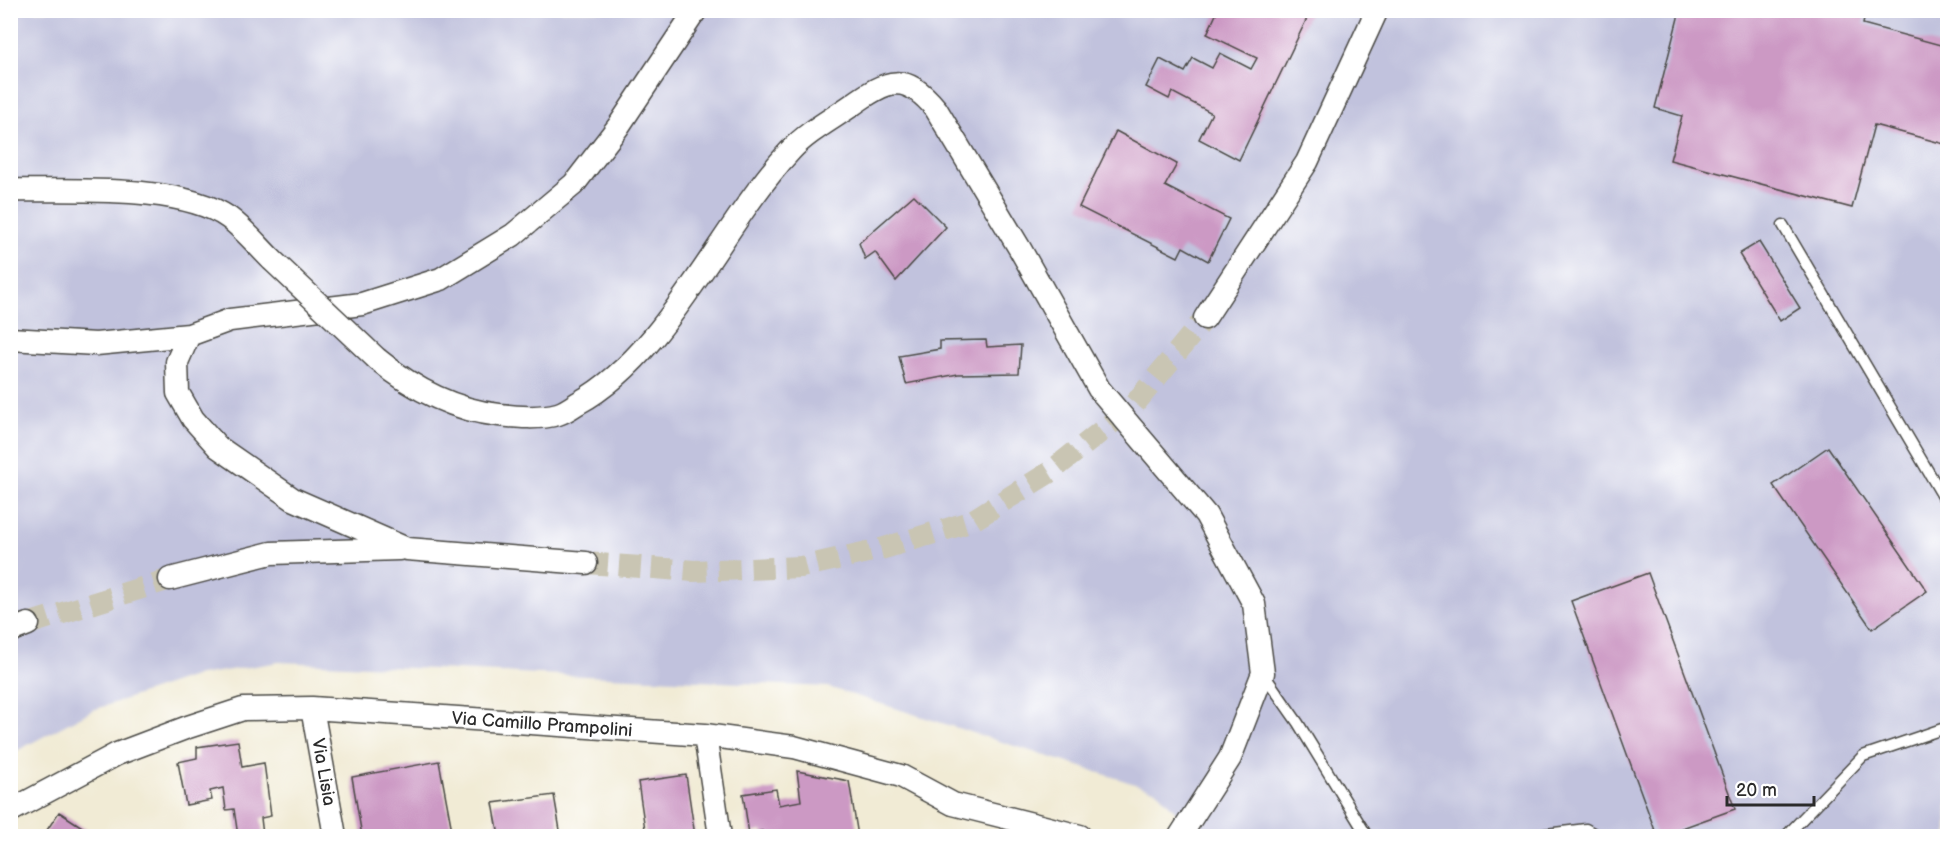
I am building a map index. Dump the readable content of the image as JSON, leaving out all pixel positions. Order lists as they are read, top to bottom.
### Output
{
  "streets": {
    "street": ["Via Camillo Prampolini", "Via Lisia"]
  },
  "crossings": [
    ["Via Camillo Prampolini", "Via Lisia"]
  ],
  "scale_bar": "20 m"
}
